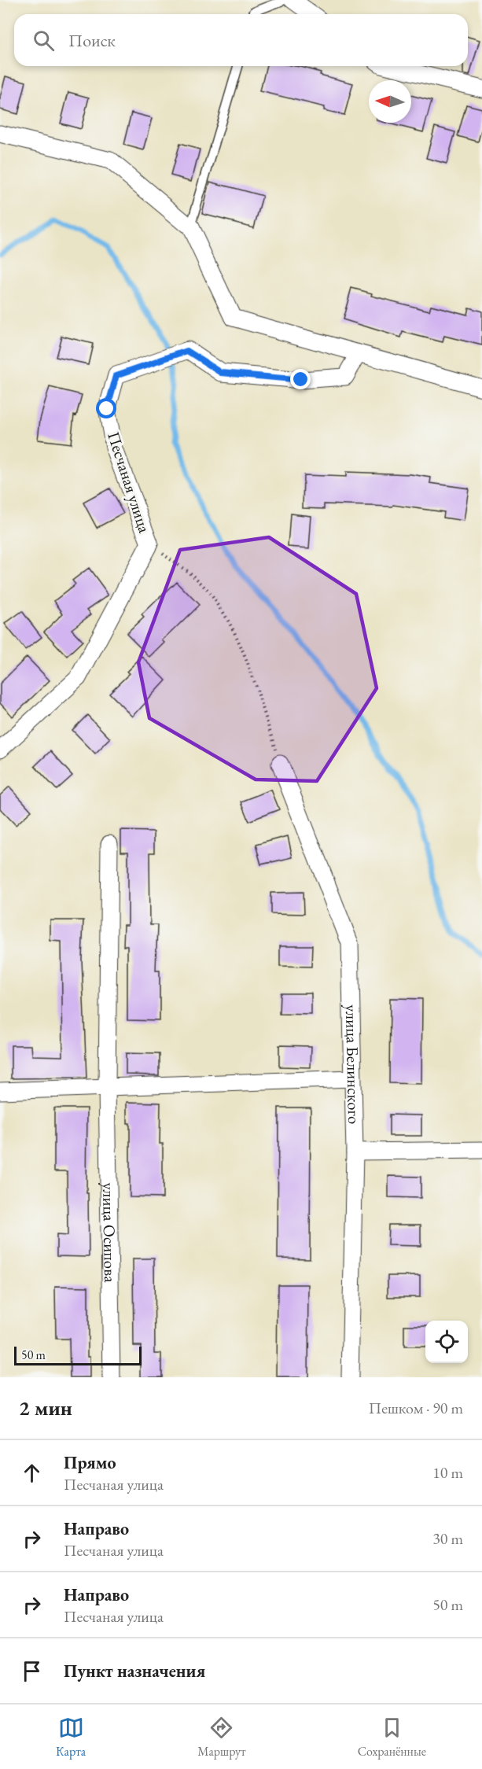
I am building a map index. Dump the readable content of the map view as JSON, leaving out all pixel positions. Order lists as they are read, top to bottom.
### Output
{
  "streets": {
    "street": ["Песчаная улица", "улица Белинского", "улица Осипова"]
  },
  "scale_bar": "50 m",
  "north": "left",
  "page": {
    "search": "Поиск",
    "scale": "50 m",
    "heading": ["2 мин", "Пешком · 90 m"],
    "list": [
      ["Прямо", "Песчаная улица", "10 m"],
      ["Направо", "Песчаная улица", "30 m"],
      ["Направо", "Песчаная улица", "50 m"],
      "Пункт назначения"
    ],
    "nav": ["Карта", "Маршрут", "Сохранённые"]
  }
}
